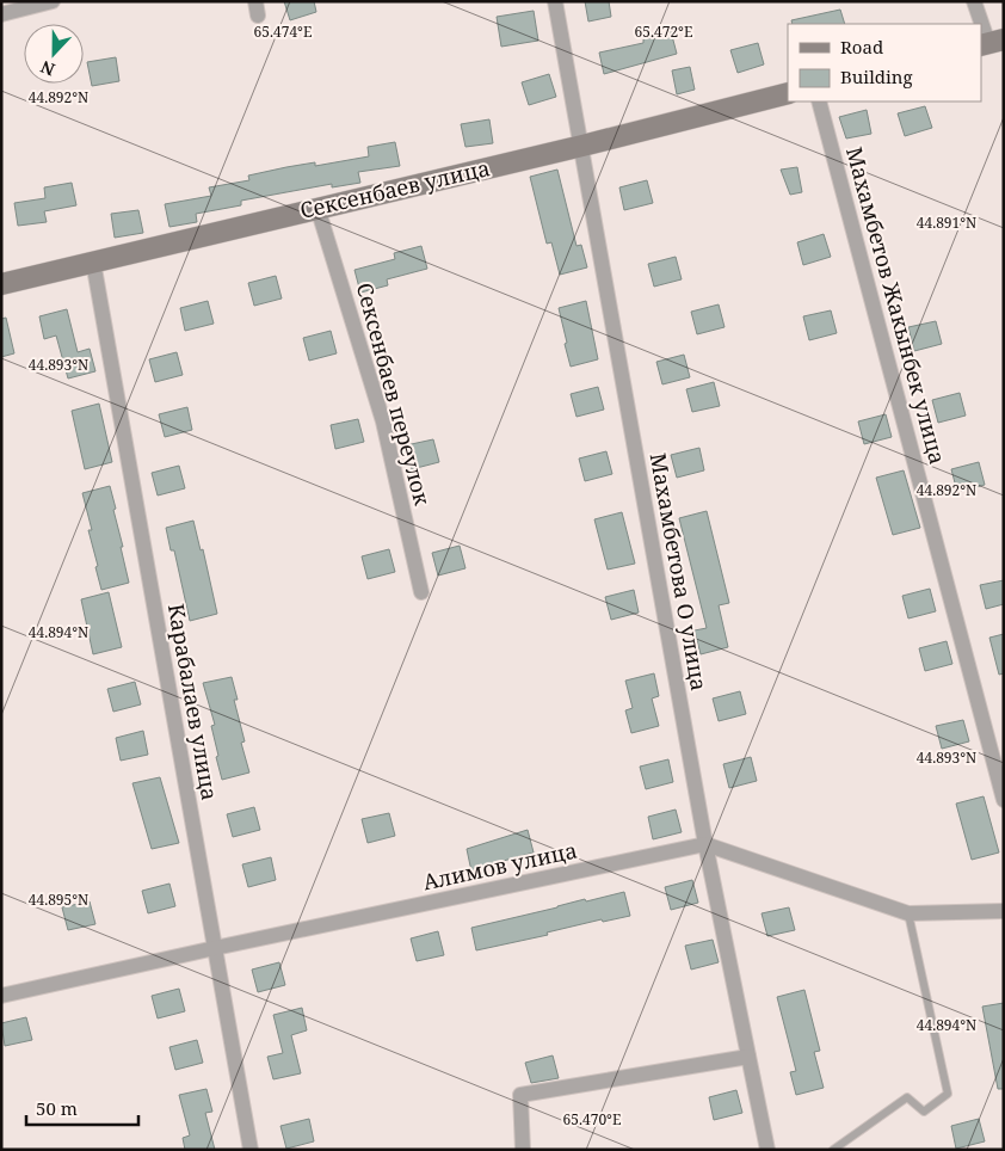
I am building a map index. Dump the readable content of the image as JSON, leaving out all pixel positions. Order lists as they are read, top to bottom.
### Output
{
  "streets": {
    "street": [
      "Сексенбаев улица",
      "Махамбетов Жакынбек улица",
      "Сексенбаев переулок",
      "Махамбетова О улица",
      "Карабалаев улица",
      "Алимов улица"
    ]
  },
  "crossings": [
    ["Сексенбаев улица", "Сексенбаев переулок"],
    ["Сексенбаев улица", "Махамбетова О улица"],
    ["Сексенбаев улица", "Карабалаев улица"],
    ["Махамбетова О улица", "Алимов улица"],
    ["Карабалаев улица", "Алимов улица"]
  ],
  "legend": ["Road", "Building"],
  "scale_bar": "50 m",
  "north": "bottom",
  "coordinates": [
    "65.474°E",
    "65.472°E",
    "44.892°N",
    "44.891°N",
    "44.893°N",
    "44.894°N",
    "44.895°N",
    "65.470°E"
  ]
}
